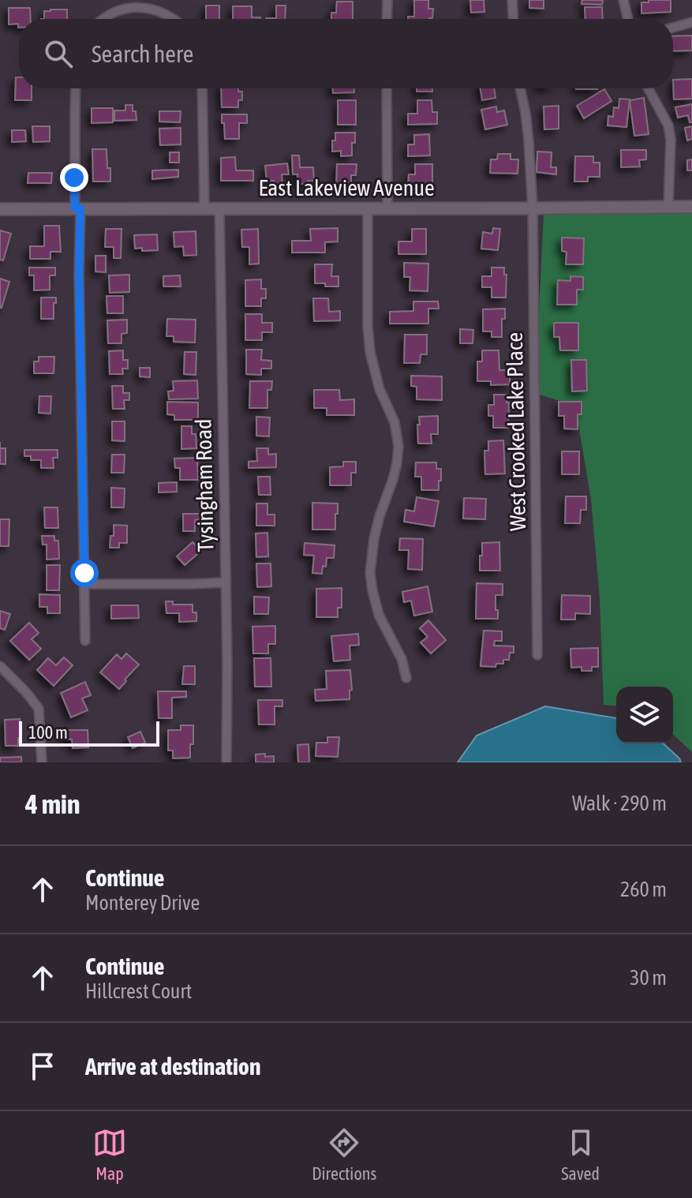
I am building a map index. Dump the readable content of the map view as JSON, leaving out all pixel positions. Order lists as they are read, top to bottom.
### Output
{
  "streets": {
    "street": ["East Lakeview Avenue", "West Crooked Lake Place", "Tysingham Road"]
  },
  "crossings": [
    ["East Lakeview Avenue", "West Crooked Lake Place"],
    ["East Lakeview Avenue", "Tysingham Road"]
  ],
  "scale_bar": "100 m",
  "page": {
    "search": "Search here",
    "scale": "100 m",
    "heading": ["4 min", "Walk · 290 m"],
    "list": [
      ["Continue", "Monterey Drive", "260 m"],
      ["Continue", "Hillcrest Court", "30 m"],
      "Arrive at destination"
    ],
    "nav": ["Map", "Directions", "Saved"]
  }
}
